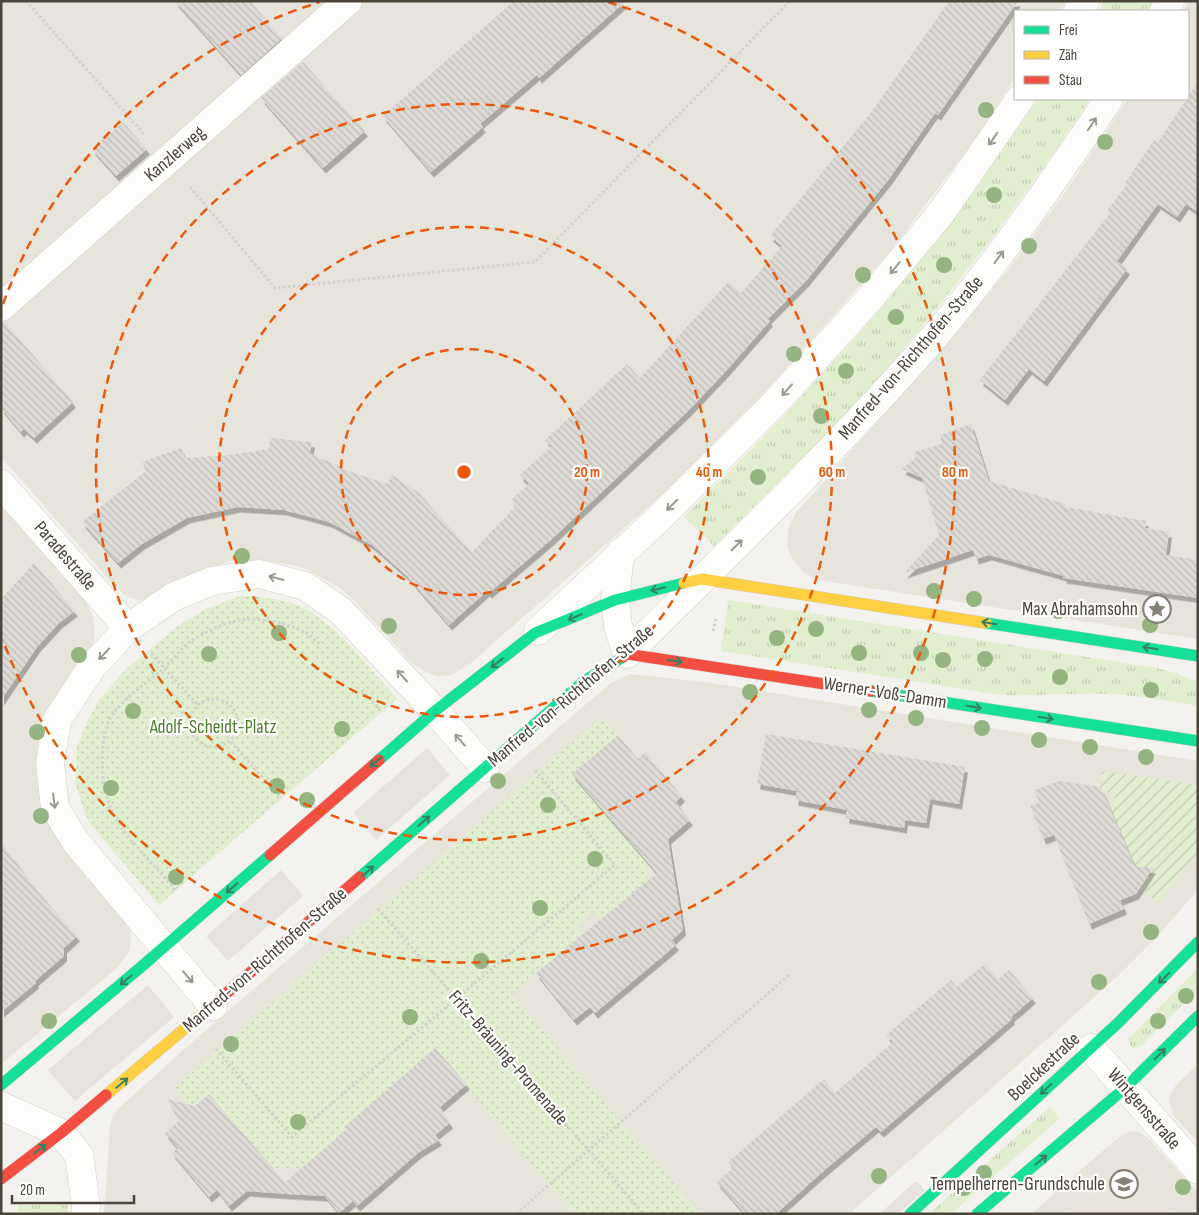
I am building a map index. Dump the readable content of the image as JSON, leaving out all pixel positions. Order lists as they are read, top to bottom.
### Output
{
  "streets": {
    "street": [
      "Kanzlerweg",
      "Manfred-von-Richthofen-Straße",
      "Paradestraße",
      "Werner-Voß-Damm",
      "Boelckestraße",
      "Wintgensstraße"
    ],
    "path": ["Fritz-Bräuning-Promenade"]
  },
  "crossings": [
    ["Manfred-von-Richthofen-Straße", "Werner-Voß-Damm"],
    ["Boelckestraße", "Wintgensstraße"]
  ],
  "parks": ["Adolf-Scheidt-Platz"],
  "places": {
    "place": ["Max Abrahamsohn"],
    "school or university": ["Tempelherren-Grundschule"]
  },
  "legend": ["Frei", "Zäh", "Stau"],
  "scale_bar": "20 m",
  "rings": [
    "20 m",
    "40 m",
    "60 m",
    "80 m"
  ]
}
